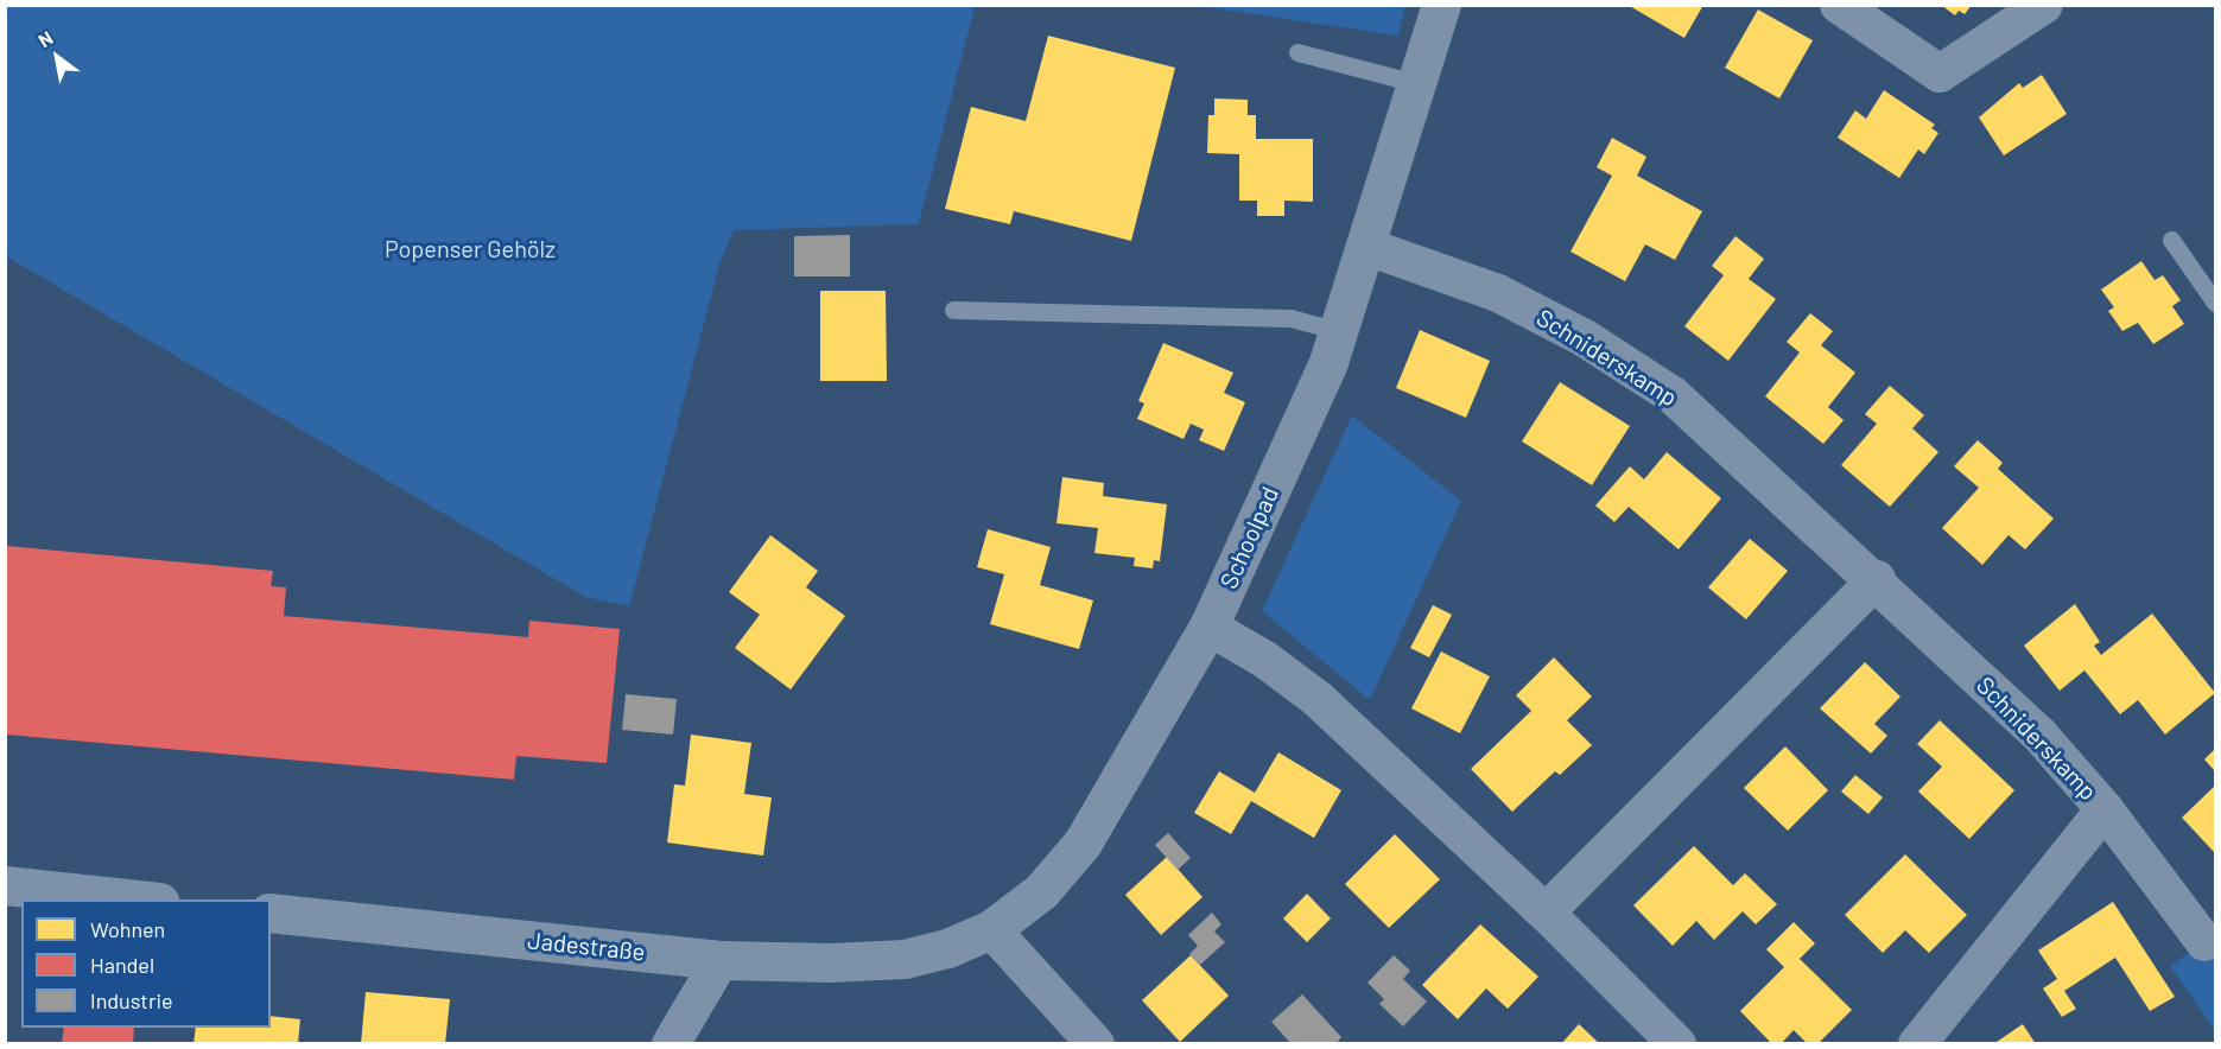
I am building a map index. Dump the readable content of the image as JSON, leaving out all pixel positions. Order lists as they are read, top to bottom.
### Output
{
  "streets": {
    "street": ["Schniderskamp", "Schoolpad", "Jadestraße"]
  },
  "crossings": [
    ["Schniderskamp", "Schoolpad"],
    ["Schoolpad", "Jadestraße"]
  ],
  "parks": ["Popenser Gehölz"],
  "legend": ["Wohnen", "Handel", "Industrie"],
  "north": "top left"
}
